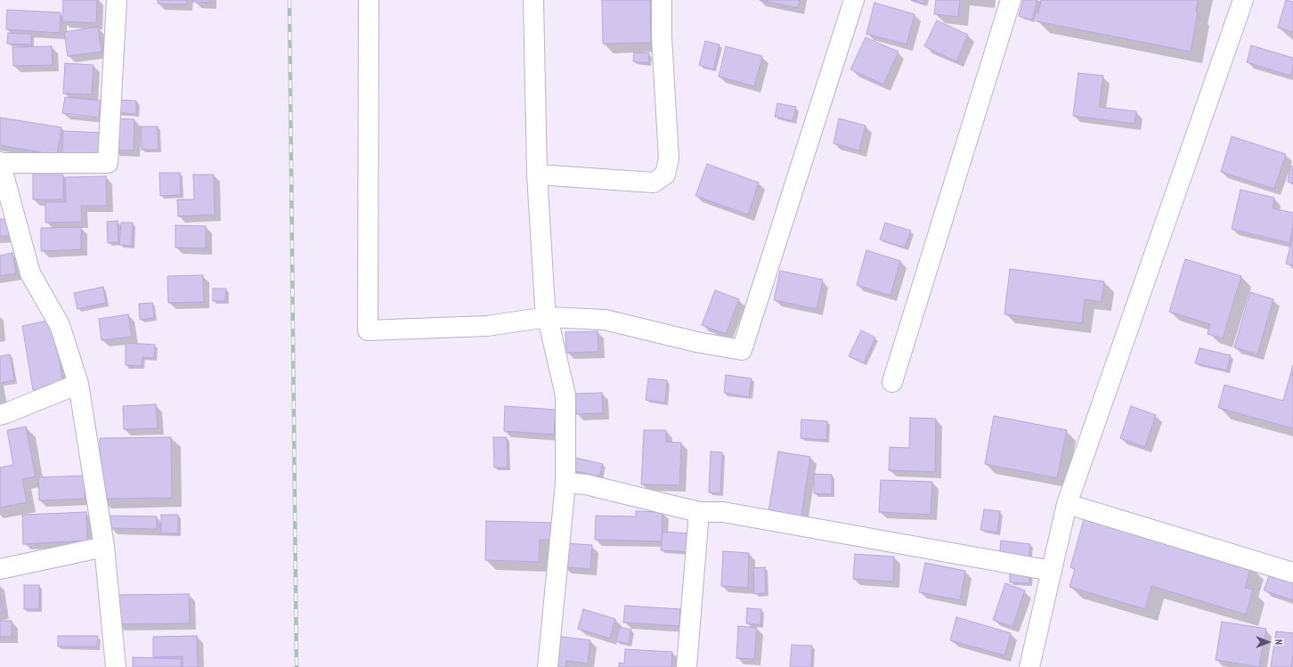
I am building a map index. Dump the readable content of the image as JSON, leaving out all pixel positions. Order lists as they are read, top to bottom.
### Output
{
  "north": "right"
}
